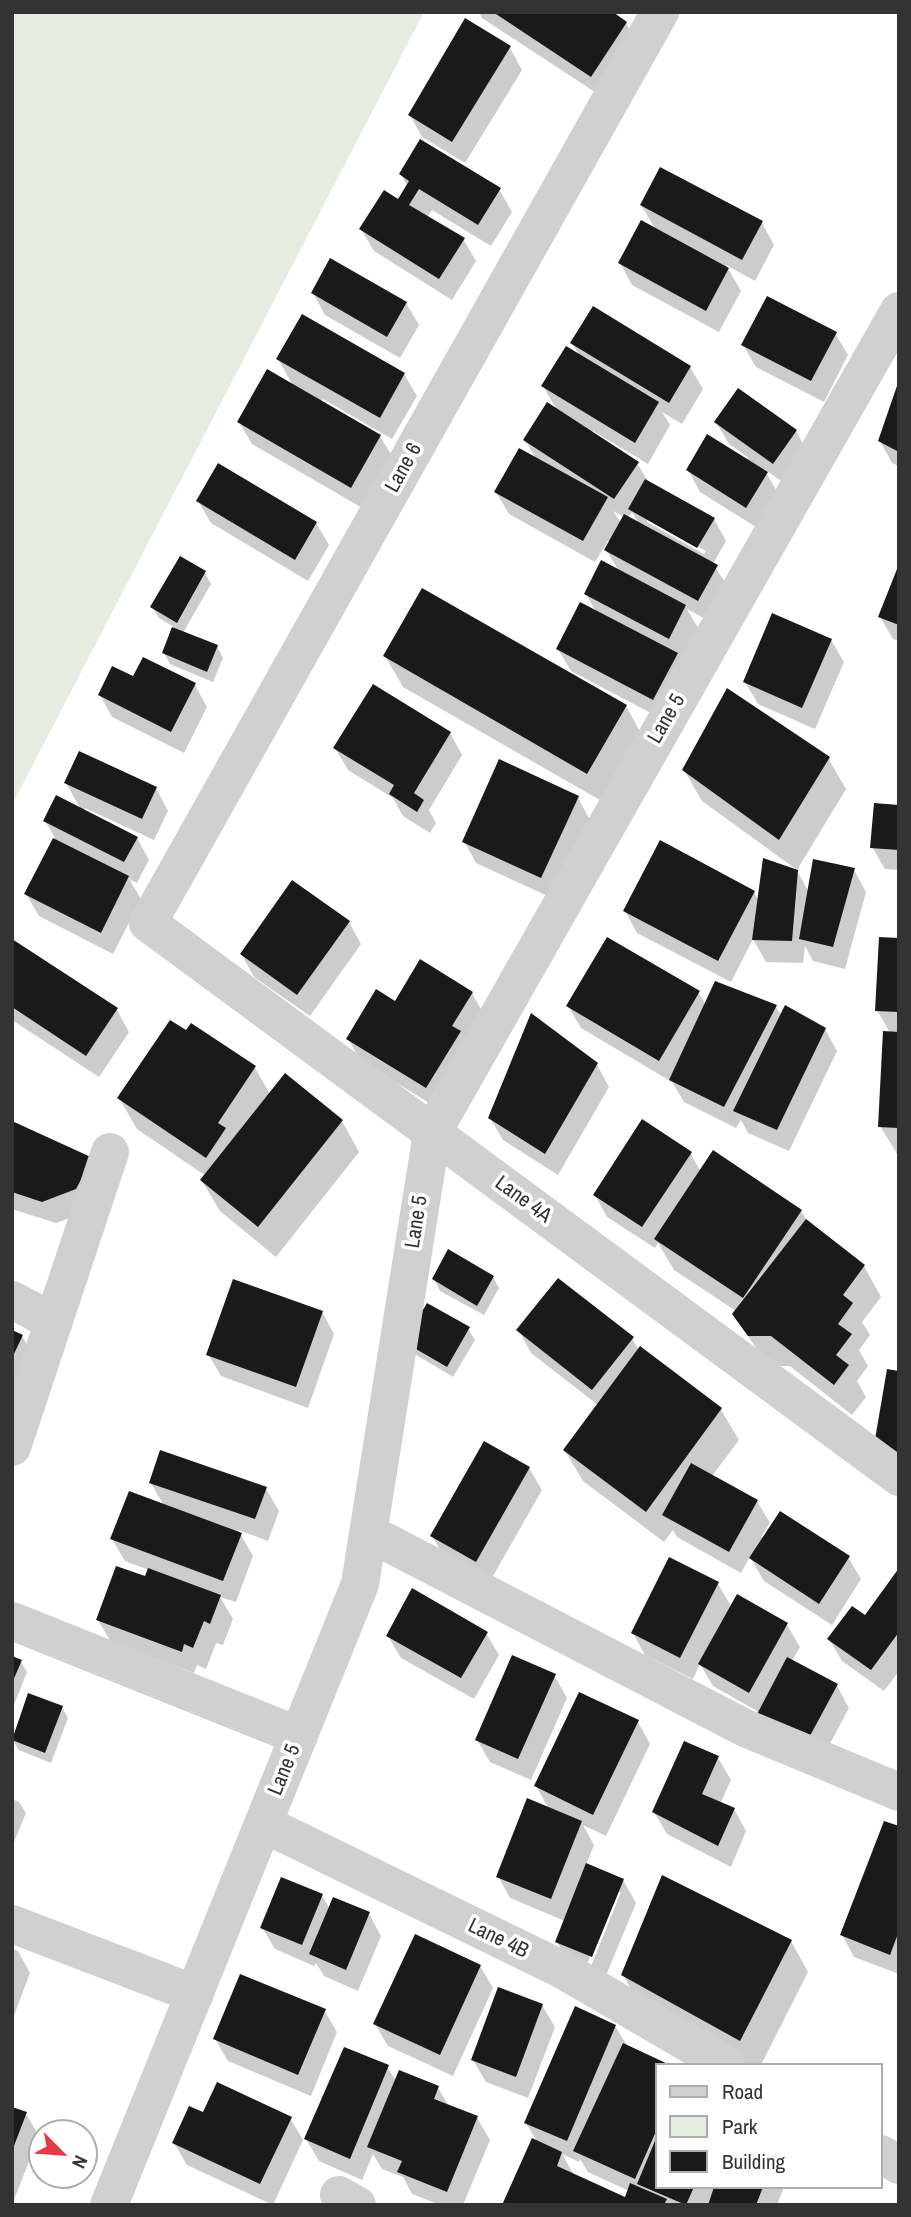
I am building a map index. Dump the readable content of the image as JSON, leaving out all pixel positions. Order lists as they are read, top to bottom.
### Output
{
  "streets": {
    "street": [
      "Lane 6",
      "Lane 5",
      "Lane 4A",
      "Lane 4B"
    ]
  },
  "crossings": [
    ["Lane 6", "Lane 4A"],
    ["Lane 5", "Lane 4A"],
    ["Lane 5", "Lane 4B"]
  ],
  "legend": ["Road", "Park", "Building"],
  "north": "bottom right"
}
